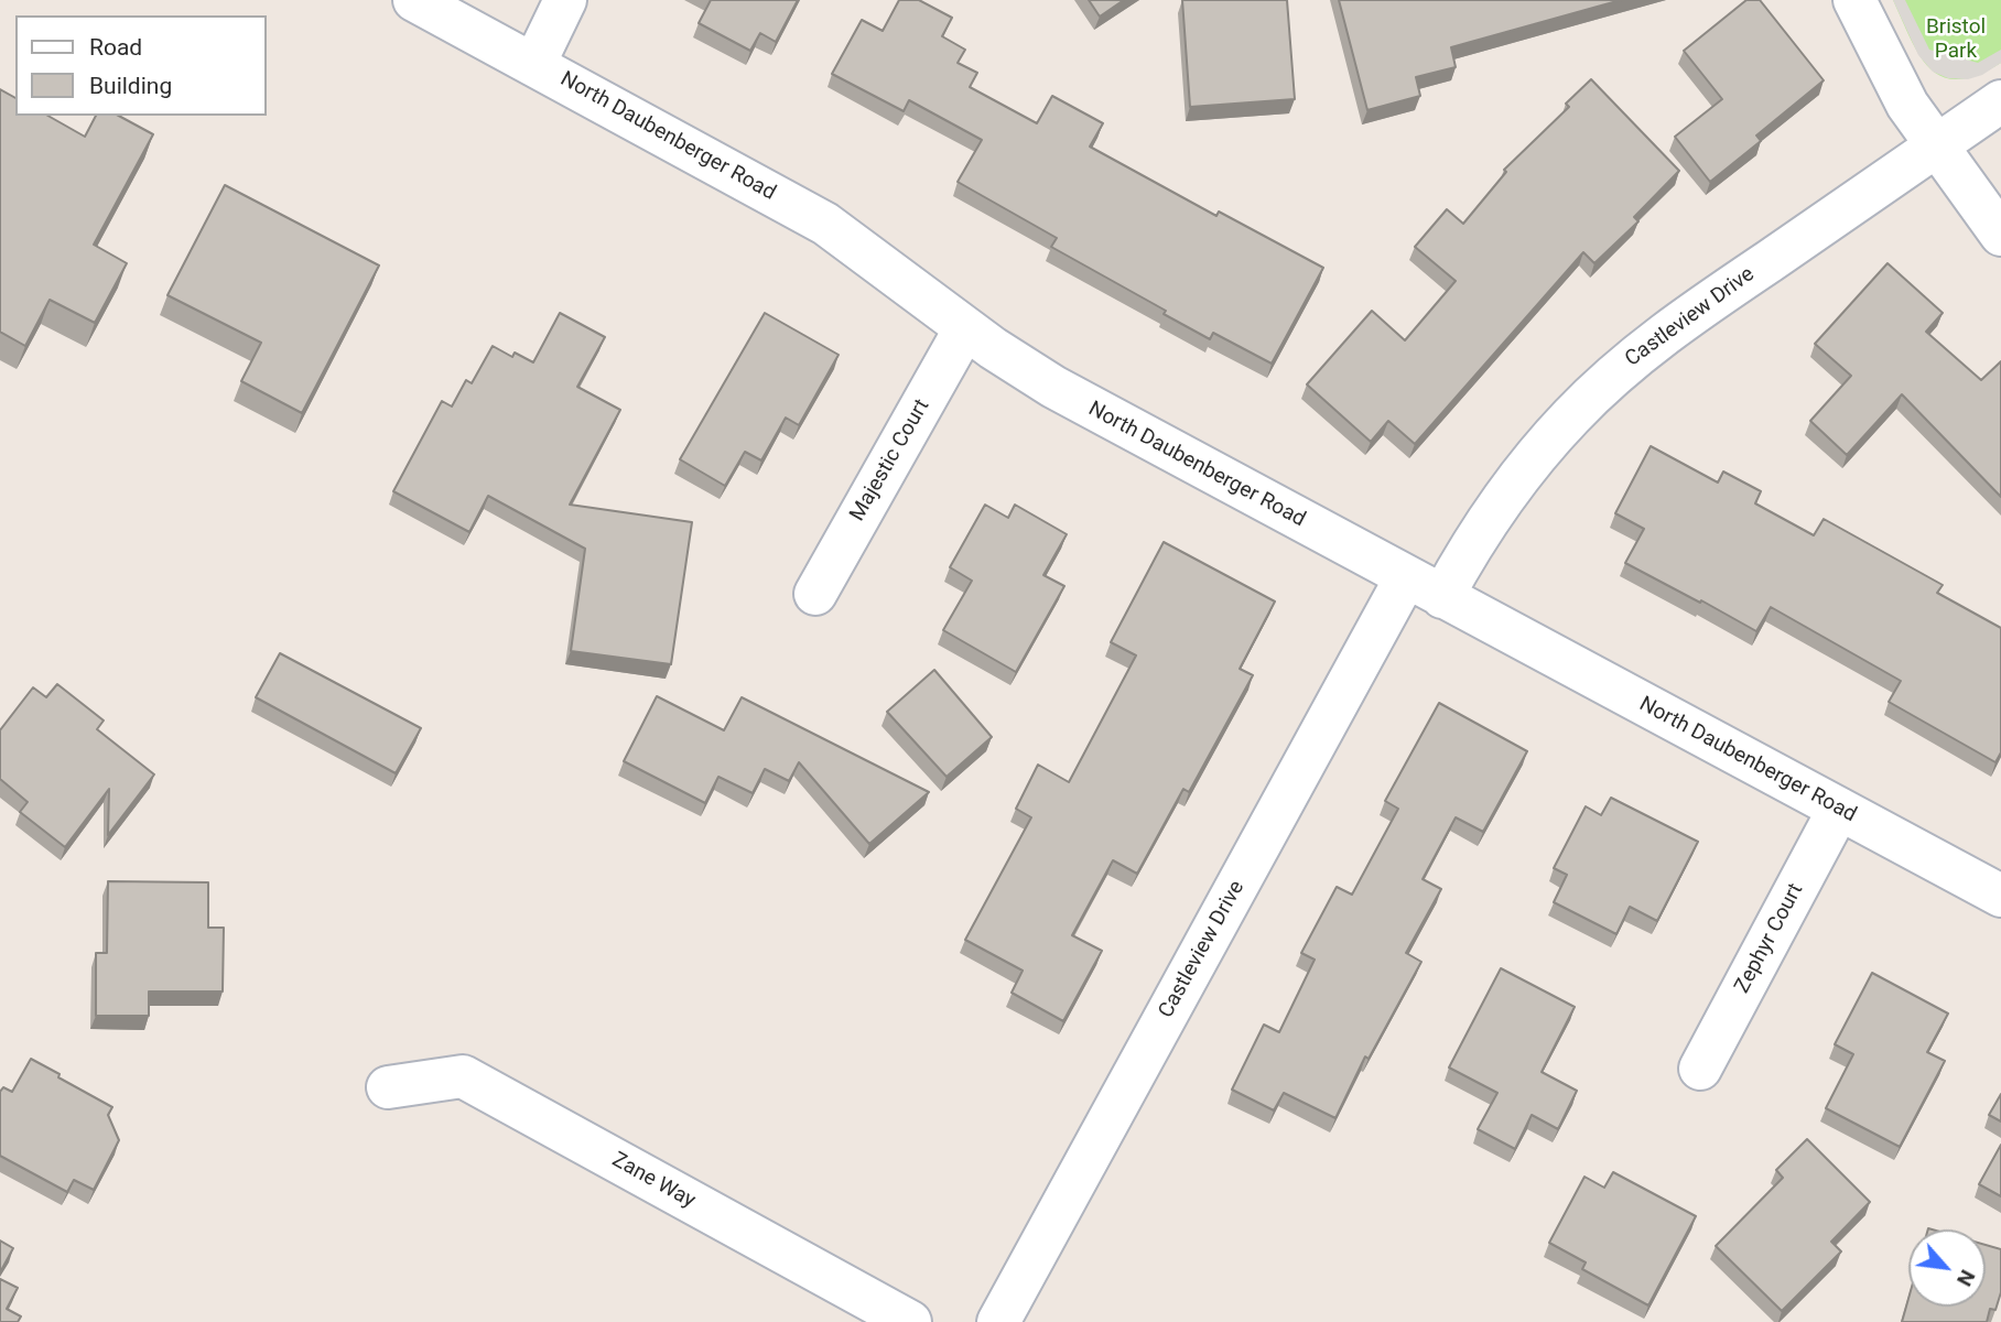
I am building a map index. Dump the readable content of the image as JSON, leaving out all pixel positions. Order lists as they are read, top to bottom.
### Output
{
  "streets": {
    "street": [
      "North Daubenberger Road",
      "Castleview Drive",
      "Majestic Court",
      "Zephyr Court",
      "Zane Way"
    ]
  },
  "crossings": [
    ["North Daubenberger Road", "Castleview Drive"],
    ["North Daubenberger Road", "Majestic Court"],
    ["North Daubenberger Road", "Zephyr Court"]
  ],
  "parks": ["Bristol Park"],
  "legend": ["Road", "Building"],
  "north": "bottom right"
}
